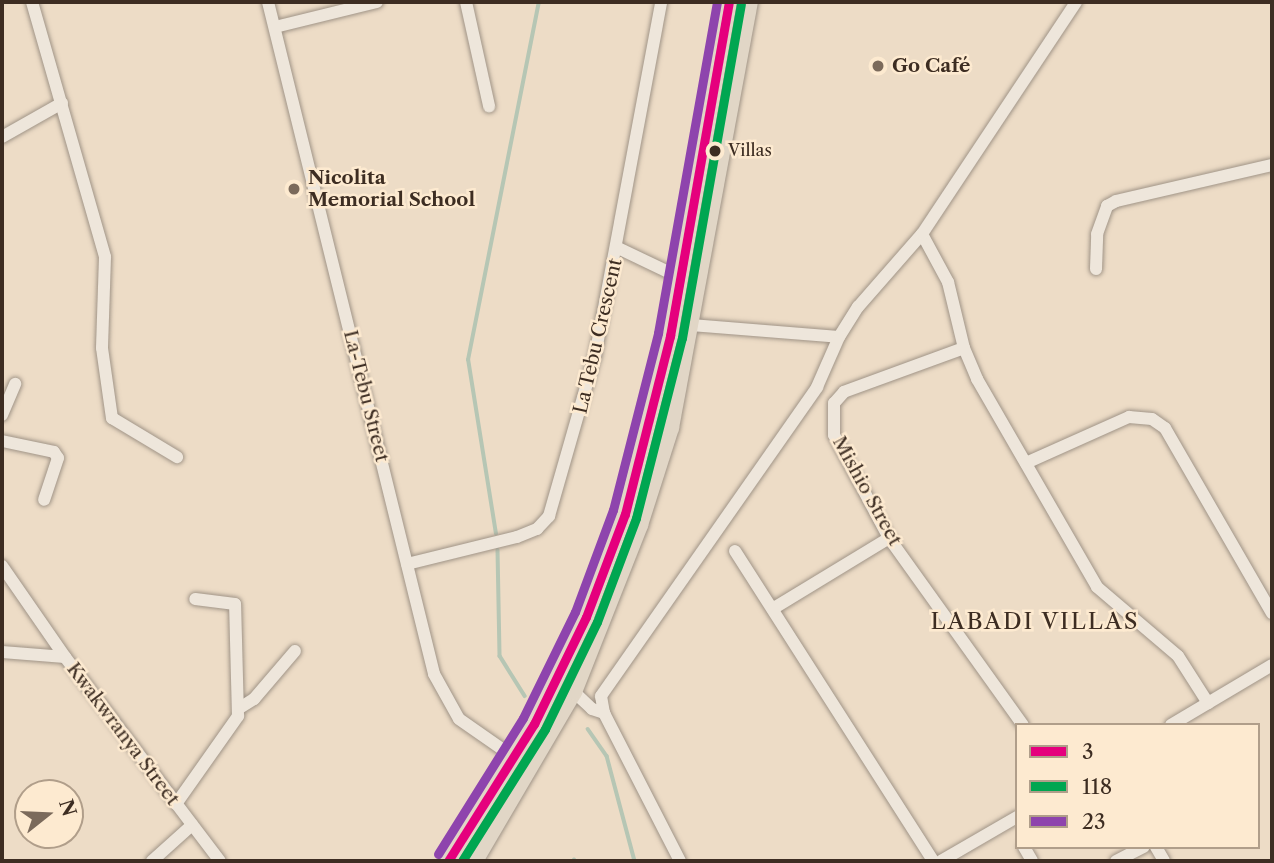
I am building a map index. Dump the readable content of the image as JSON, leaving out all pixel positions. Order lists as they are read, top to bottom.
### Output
{
  "streets": {
    "street": [
      "La Tebu Crescent",
      "La-Tebu Street",
      "Mishio Street",
      "Kwakwranya Street"
    ]
  },
  "crossings": [
    ["La Tebu Crescent", "La-Tebu Street"]
  ],
  "districts": ["LABADI VILLAS"],
  "places": ["Go Café", "Villas", "Nicolita Memorial School"],
  "lines": ["transit line 3", "transit line 23", "transit line 118"],
  "legend": ["3", "118", "23"],
  "north": "right"
}
